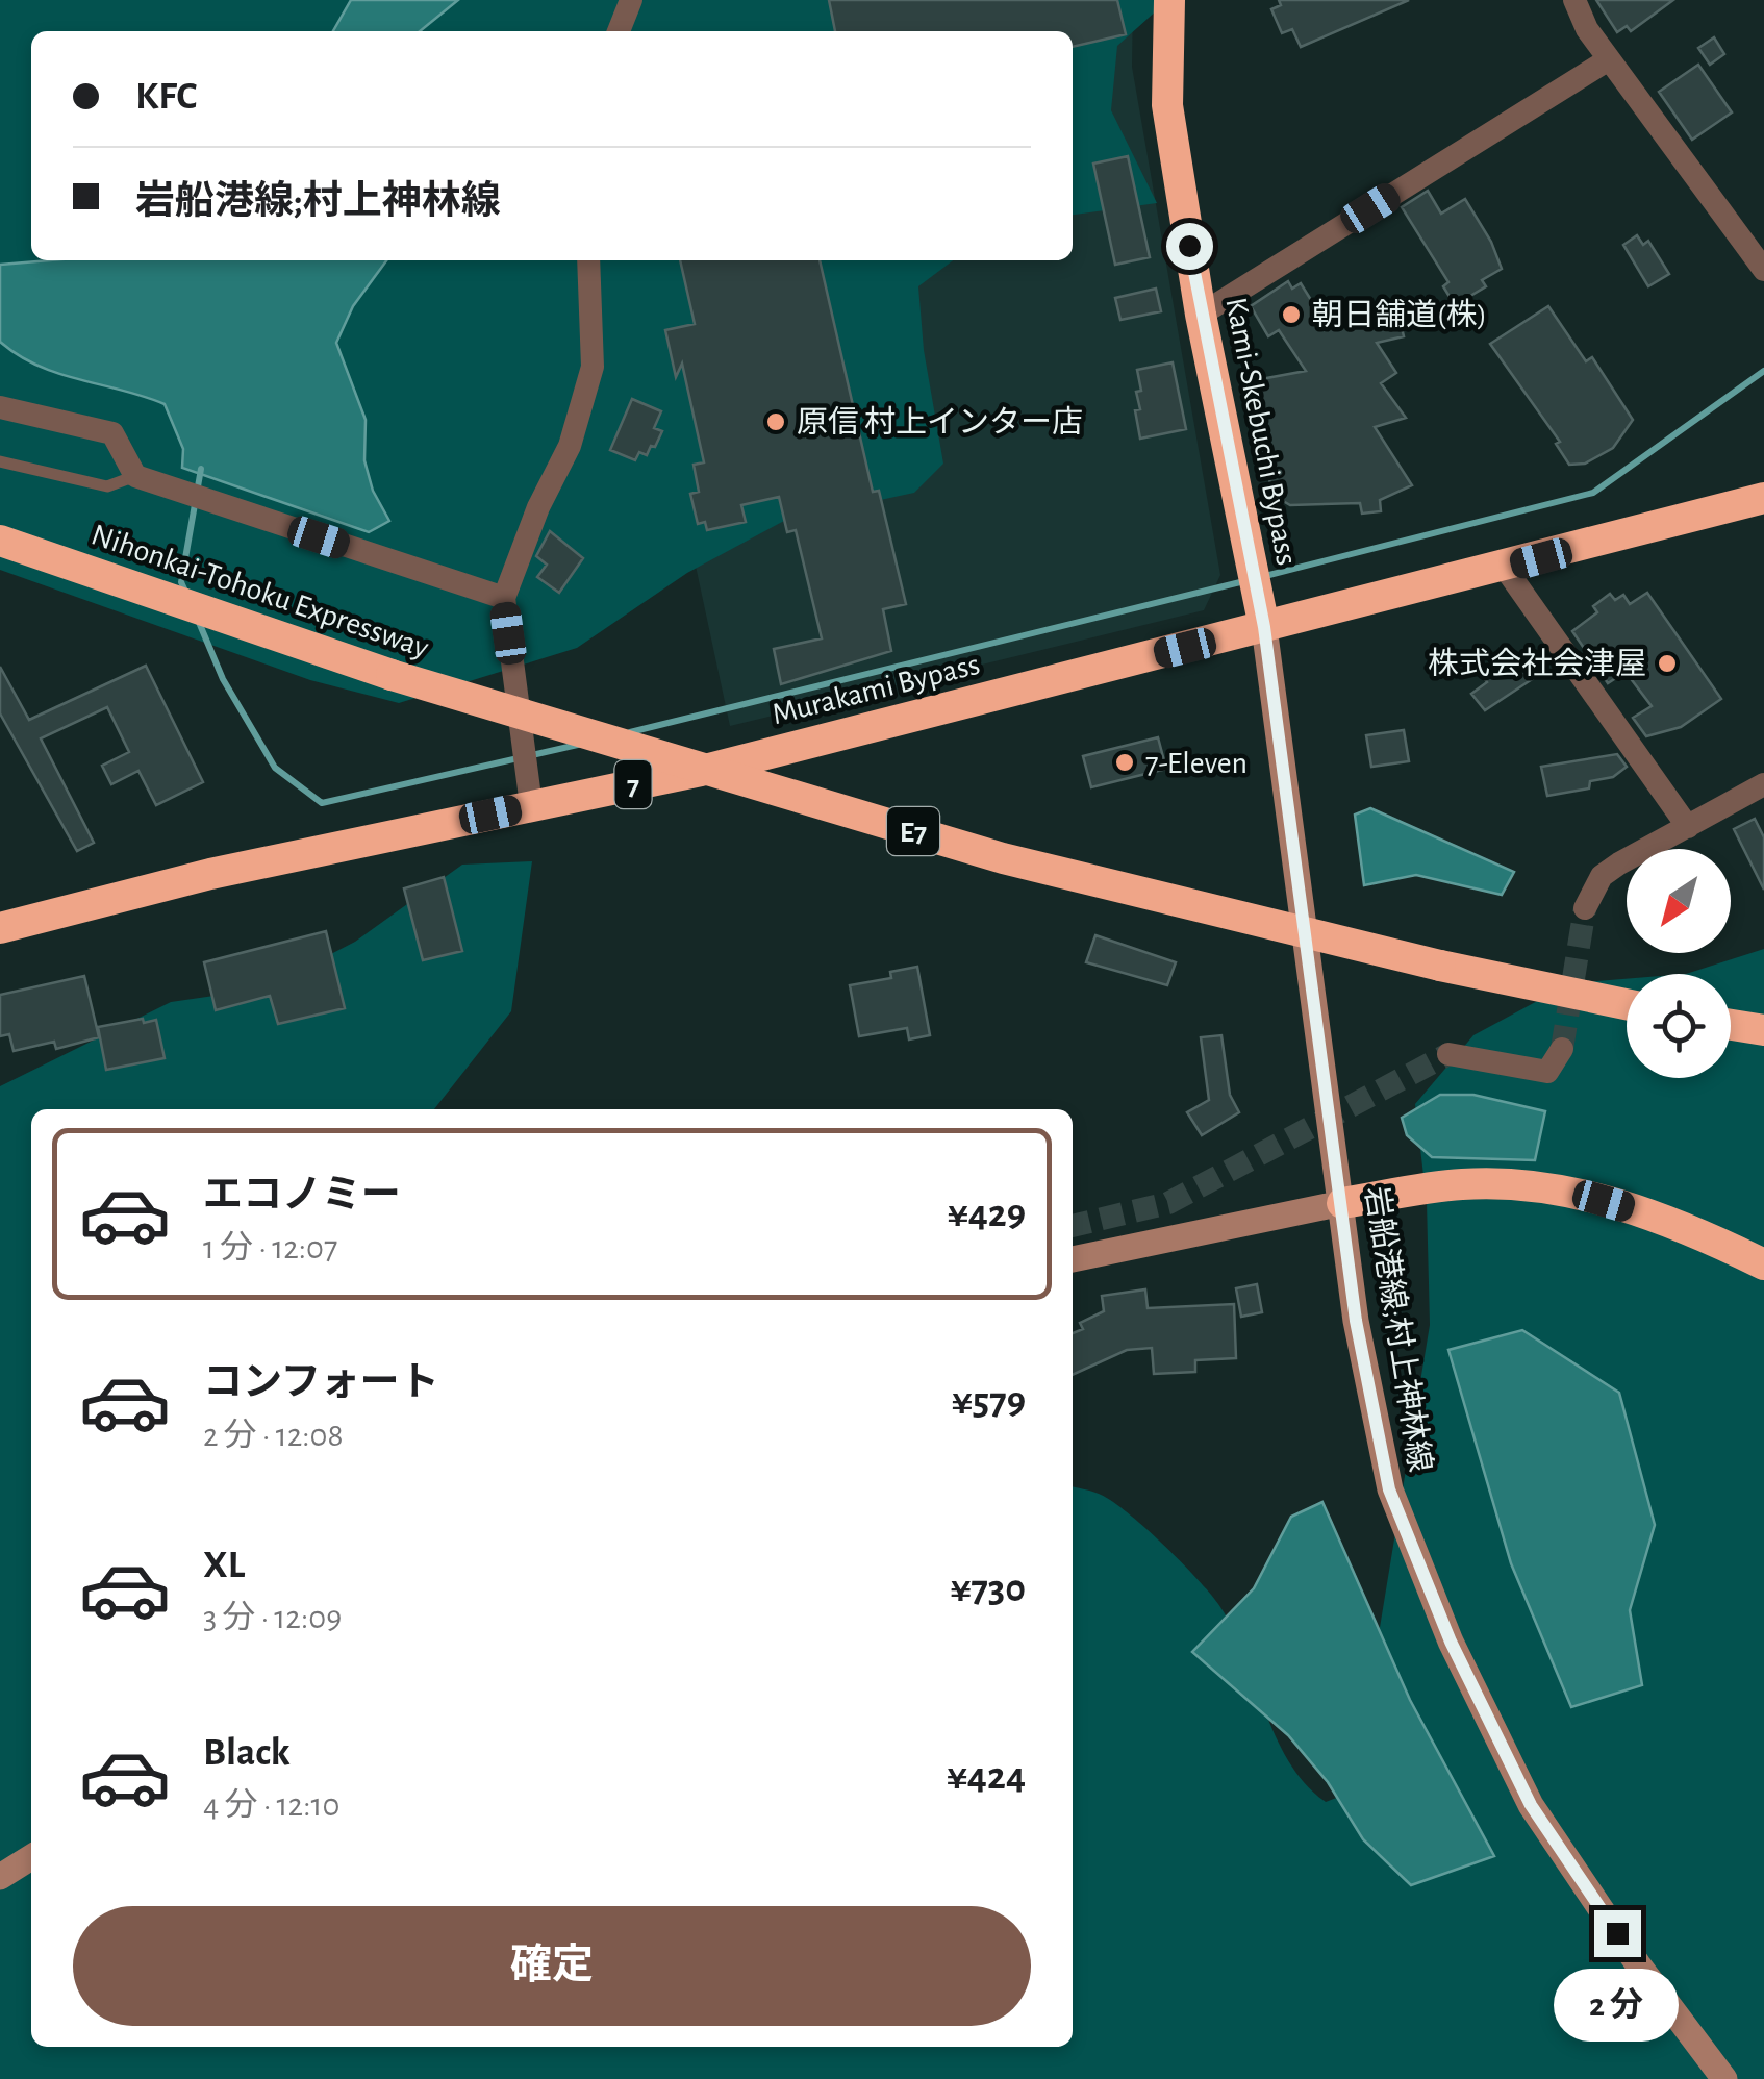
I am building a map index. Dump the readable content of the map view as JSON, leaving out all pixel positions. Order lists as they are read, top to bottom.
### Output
{
  "streets": {
    "highway": [
      "Kami-Skebuchi Bypass",
      "Nihonkai-Tohoku Expressway",
      "Murakami Bypass",
      "7",
      "E7"
    ],
    "main road": ["岩船港線;村上神林線"]
  },
  "crossings": [
    ["Kami-Skebuchi Bypass", "Murakami Bypass"],
    ["Kami-Skebuchi Bypass", "岩船港線;村上神林線"],
    ["Murakami Bypass", "岩船港線;村上神林線"]
  ],
  "places": [
    "朝日舗道(株)",
    "原信 村上インター店",
    "株式会社会津屋",
    "7-Eleven"
  ],
  "north": "bottom left",
  "page": {
    "banner": ["KFC", "岩船港線;村上神林線"],
    "list": [
      {
        "name": "エコノミー",
        "note": "1 分 · 12:07",
        "value": "¥429"
      },
      {
        "name": "コンフォート",
        "note": "2 分 · 12:08",
        "value": "¥579"
      },
      {
        "name": "XL",
        "note": "3 分 · 12:09",
        "value": "¥730"
      },
      {
        "name": "Black",
        "note": "4 分 · 12:10",
        "value": "¥424"
      }
    ],
    "buttons": "確定",
    "bubble": "2 分"
  }
}
